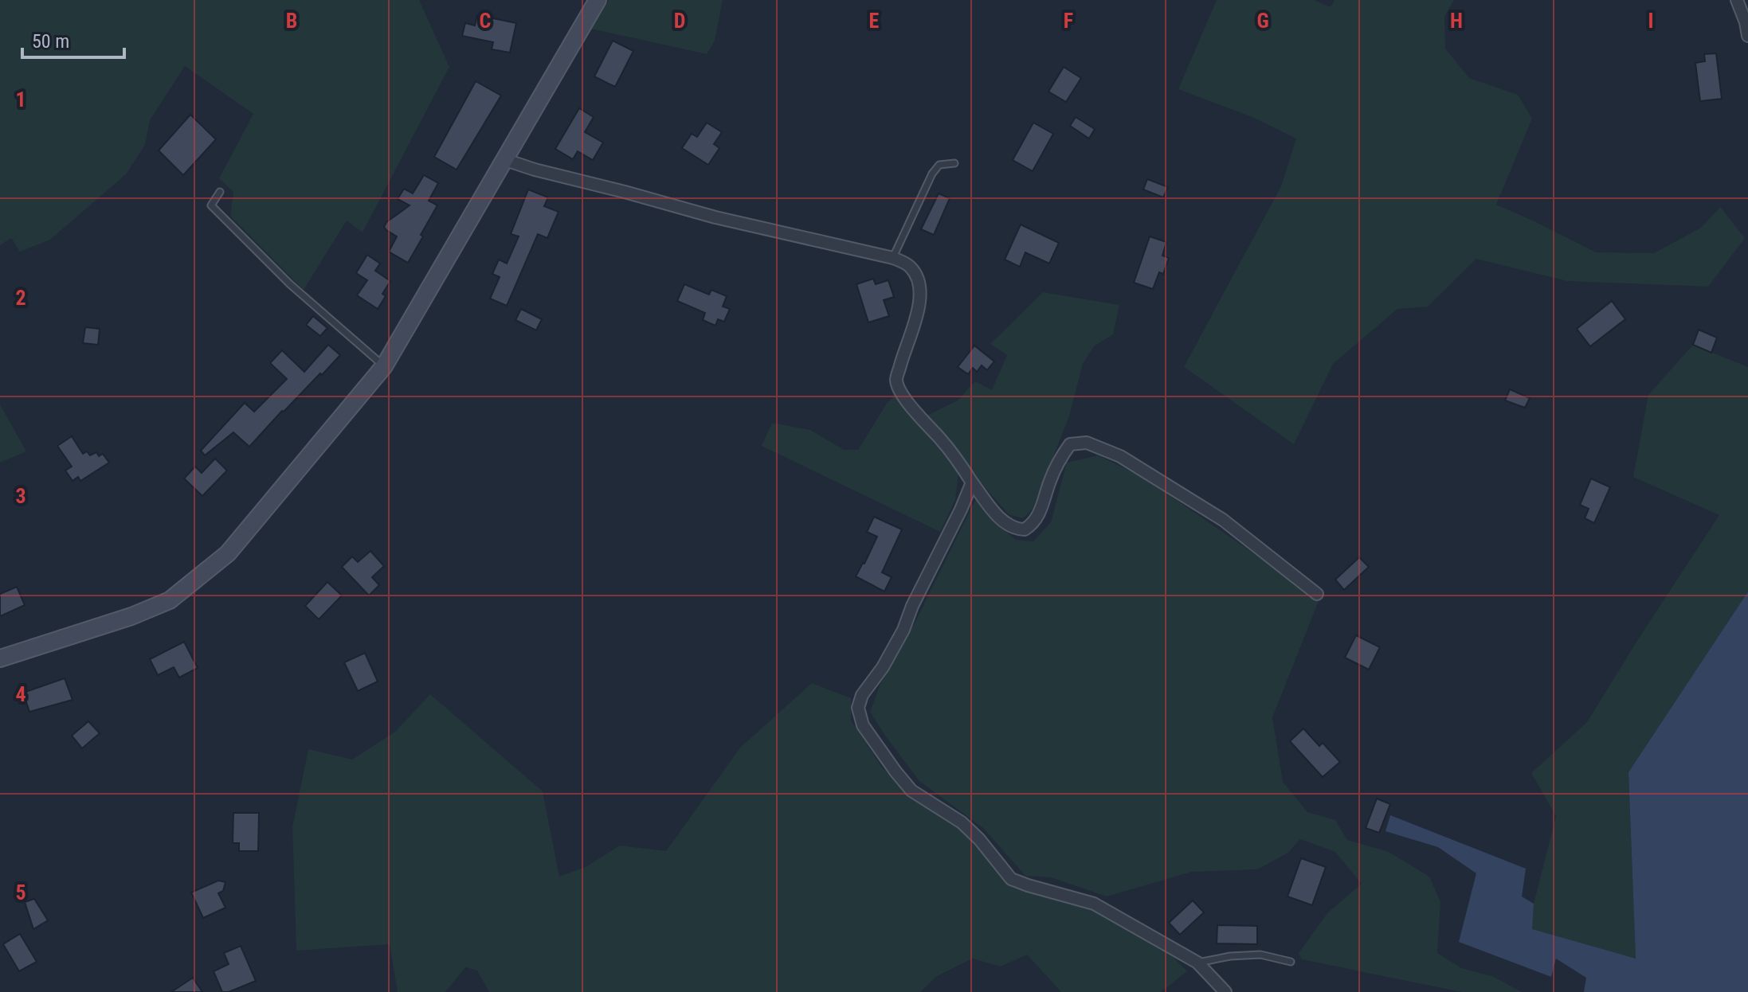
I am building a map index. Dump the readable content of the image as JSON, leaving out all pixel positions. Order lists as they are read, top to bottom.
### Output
{
  "scale_bar": "50 m",
  "grid": {
    "columns": [
      "B",
      "C",
      "D",
      "E",
      "F",
      "G",
      "H",
      "I"
    ],
    "rows": [
      "1",
      "2",
      "3",
      "4",
      "5"
    ]
  }
}
